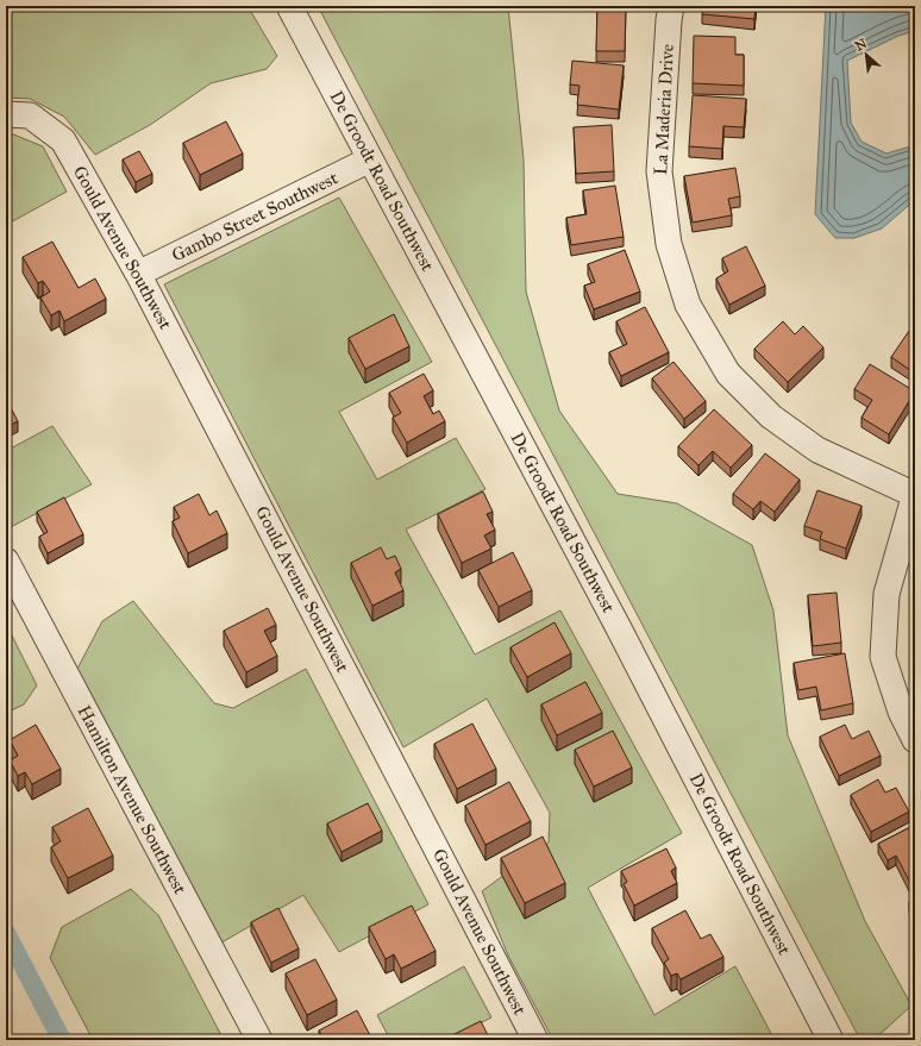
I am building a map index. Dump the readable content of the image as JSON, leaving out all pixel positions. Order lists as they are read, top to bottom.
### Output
{
  "streets": {
    "street": [
      "La Maderia Drive",
      "De Groodt Road Southwest",
      "Gambo Street Southwest",
      "Gould Avenue Southwest",
      "Hamilton Avenue Southwest"
    ]
  },
  "crossings": [
    ["De Groodt Road Southwest", "Gambo Street Southwest"],
    ["Gambo Street Southwest", "Gould Avenue Southwest"]
  ],
  "north": "top left"
}
